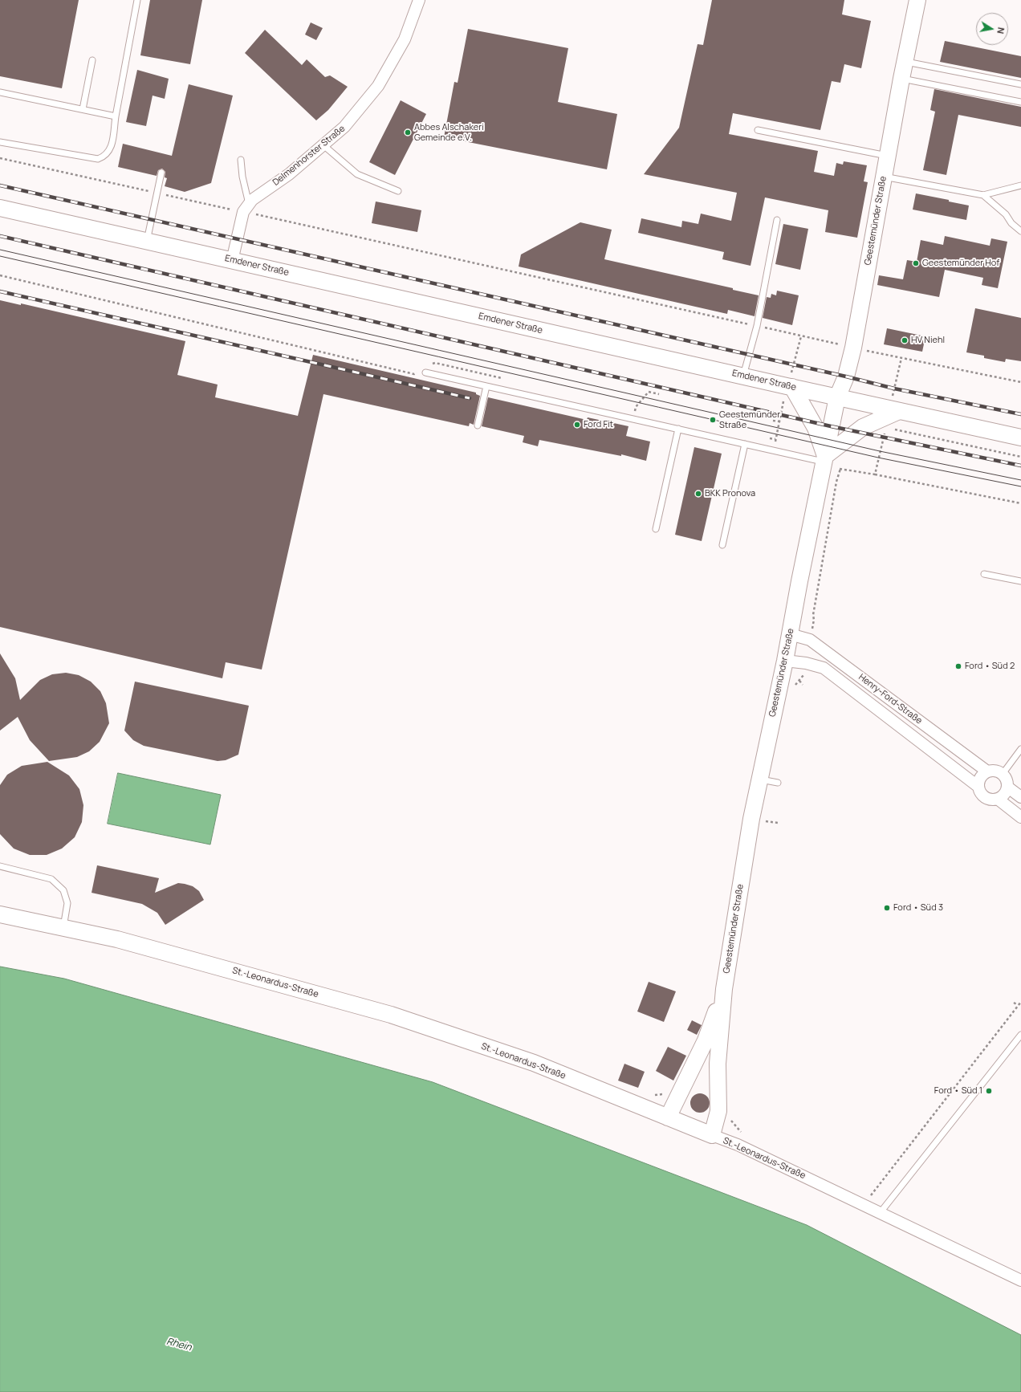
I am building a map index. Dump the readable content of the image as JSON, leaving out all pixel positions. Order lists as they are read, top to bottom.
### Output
{
  "streets": {
    "street": [
      "Delmenhorster Straße",
      "Geestemünder Straße",
      "Emdener Straße",
      "Henry-Ford-Straße",
      "St.-Leonardus-Straße"
    ]
  },
  "crossings": [
    ["Geestemünder Straße", "Emdener Straße"],
    ["Geestemünder Straße", "Henry-Ford-Straße"],
    ["Geestemünder Straße", "St.-Leonardus-Straße"]
  ],
  "water": ["Rhein"],
  "places": [
    "Abbes Alschakeri Gemeinde e.V.",
    "Geestemünder Hof",
    "HV Niehl",
    "Geestemünder Straße",
    "Ford Fit",
    "BKK Pronova",
    "Ford • Süd 2",
    "Ford • Süd 3",
    "Ford • Süd 1"
  ],
  "north": "right"
}
